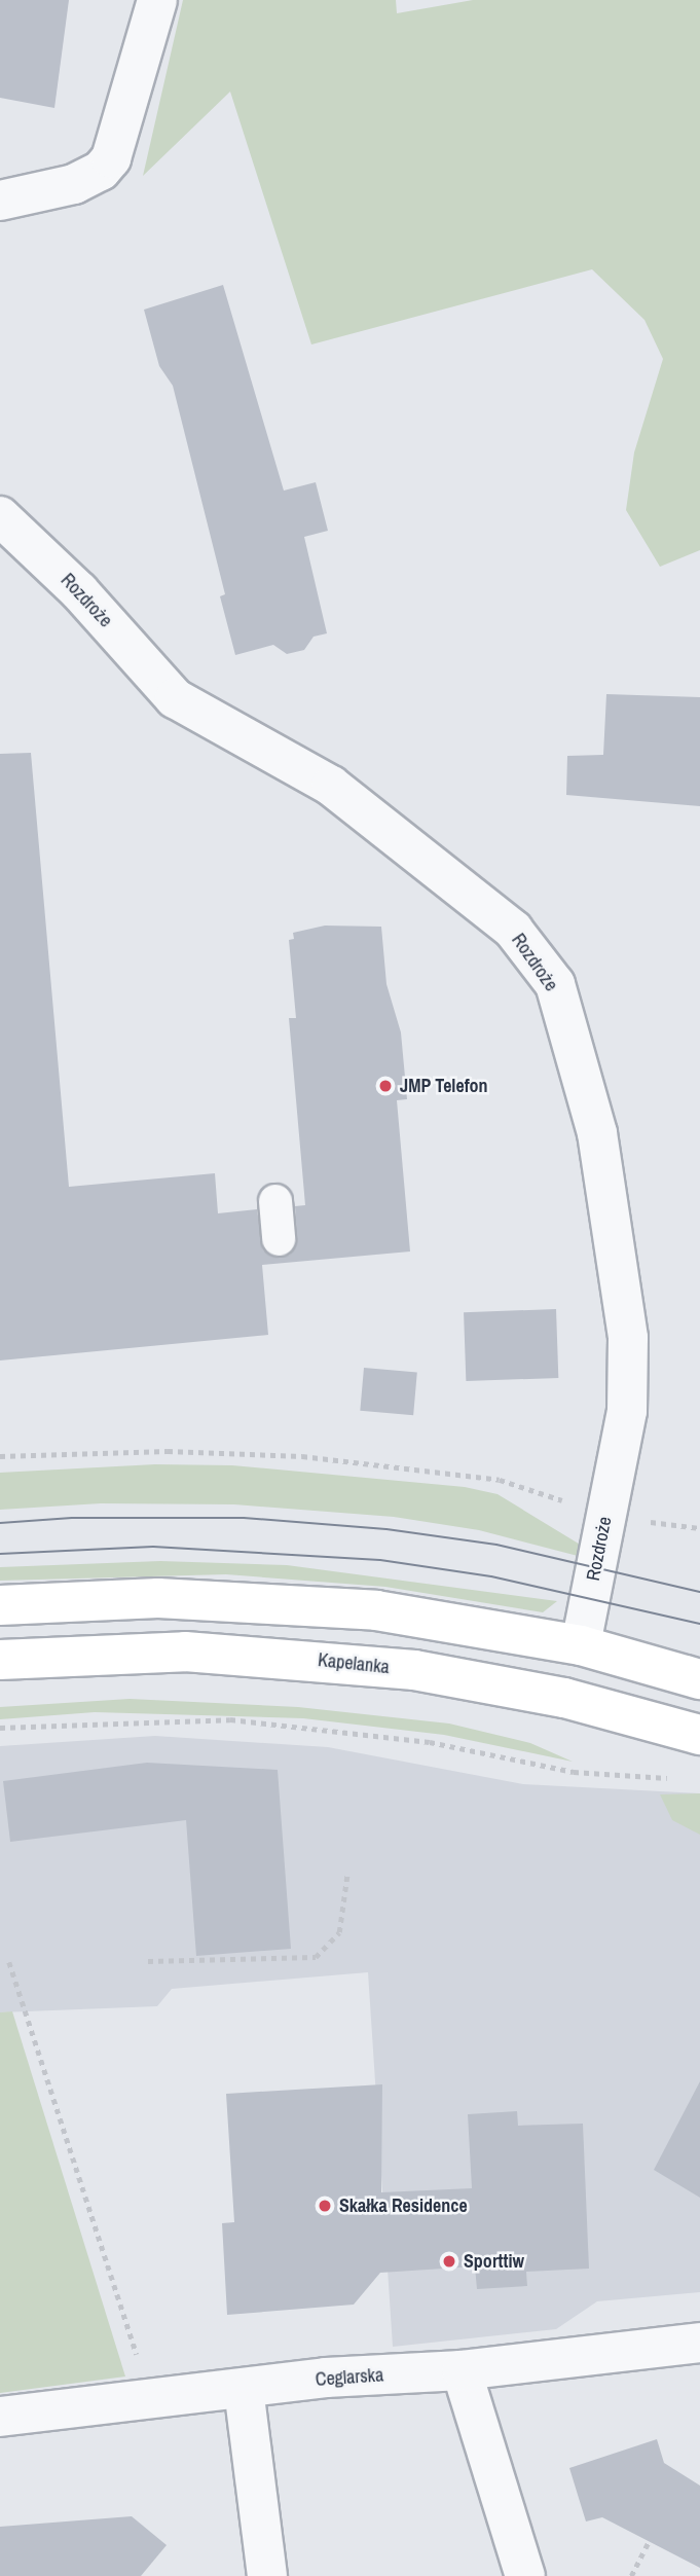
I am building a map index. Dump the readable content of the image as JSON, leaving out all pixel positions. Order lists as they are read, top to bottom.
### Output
{
  "streets": {
    "main road": ["Kapelanka"],
    "street": ["Rozdroże", "Ceglarska"]
  },
  "places": ["JMP Telefon", "Skałka Residence", "Sporttiw"]
}
